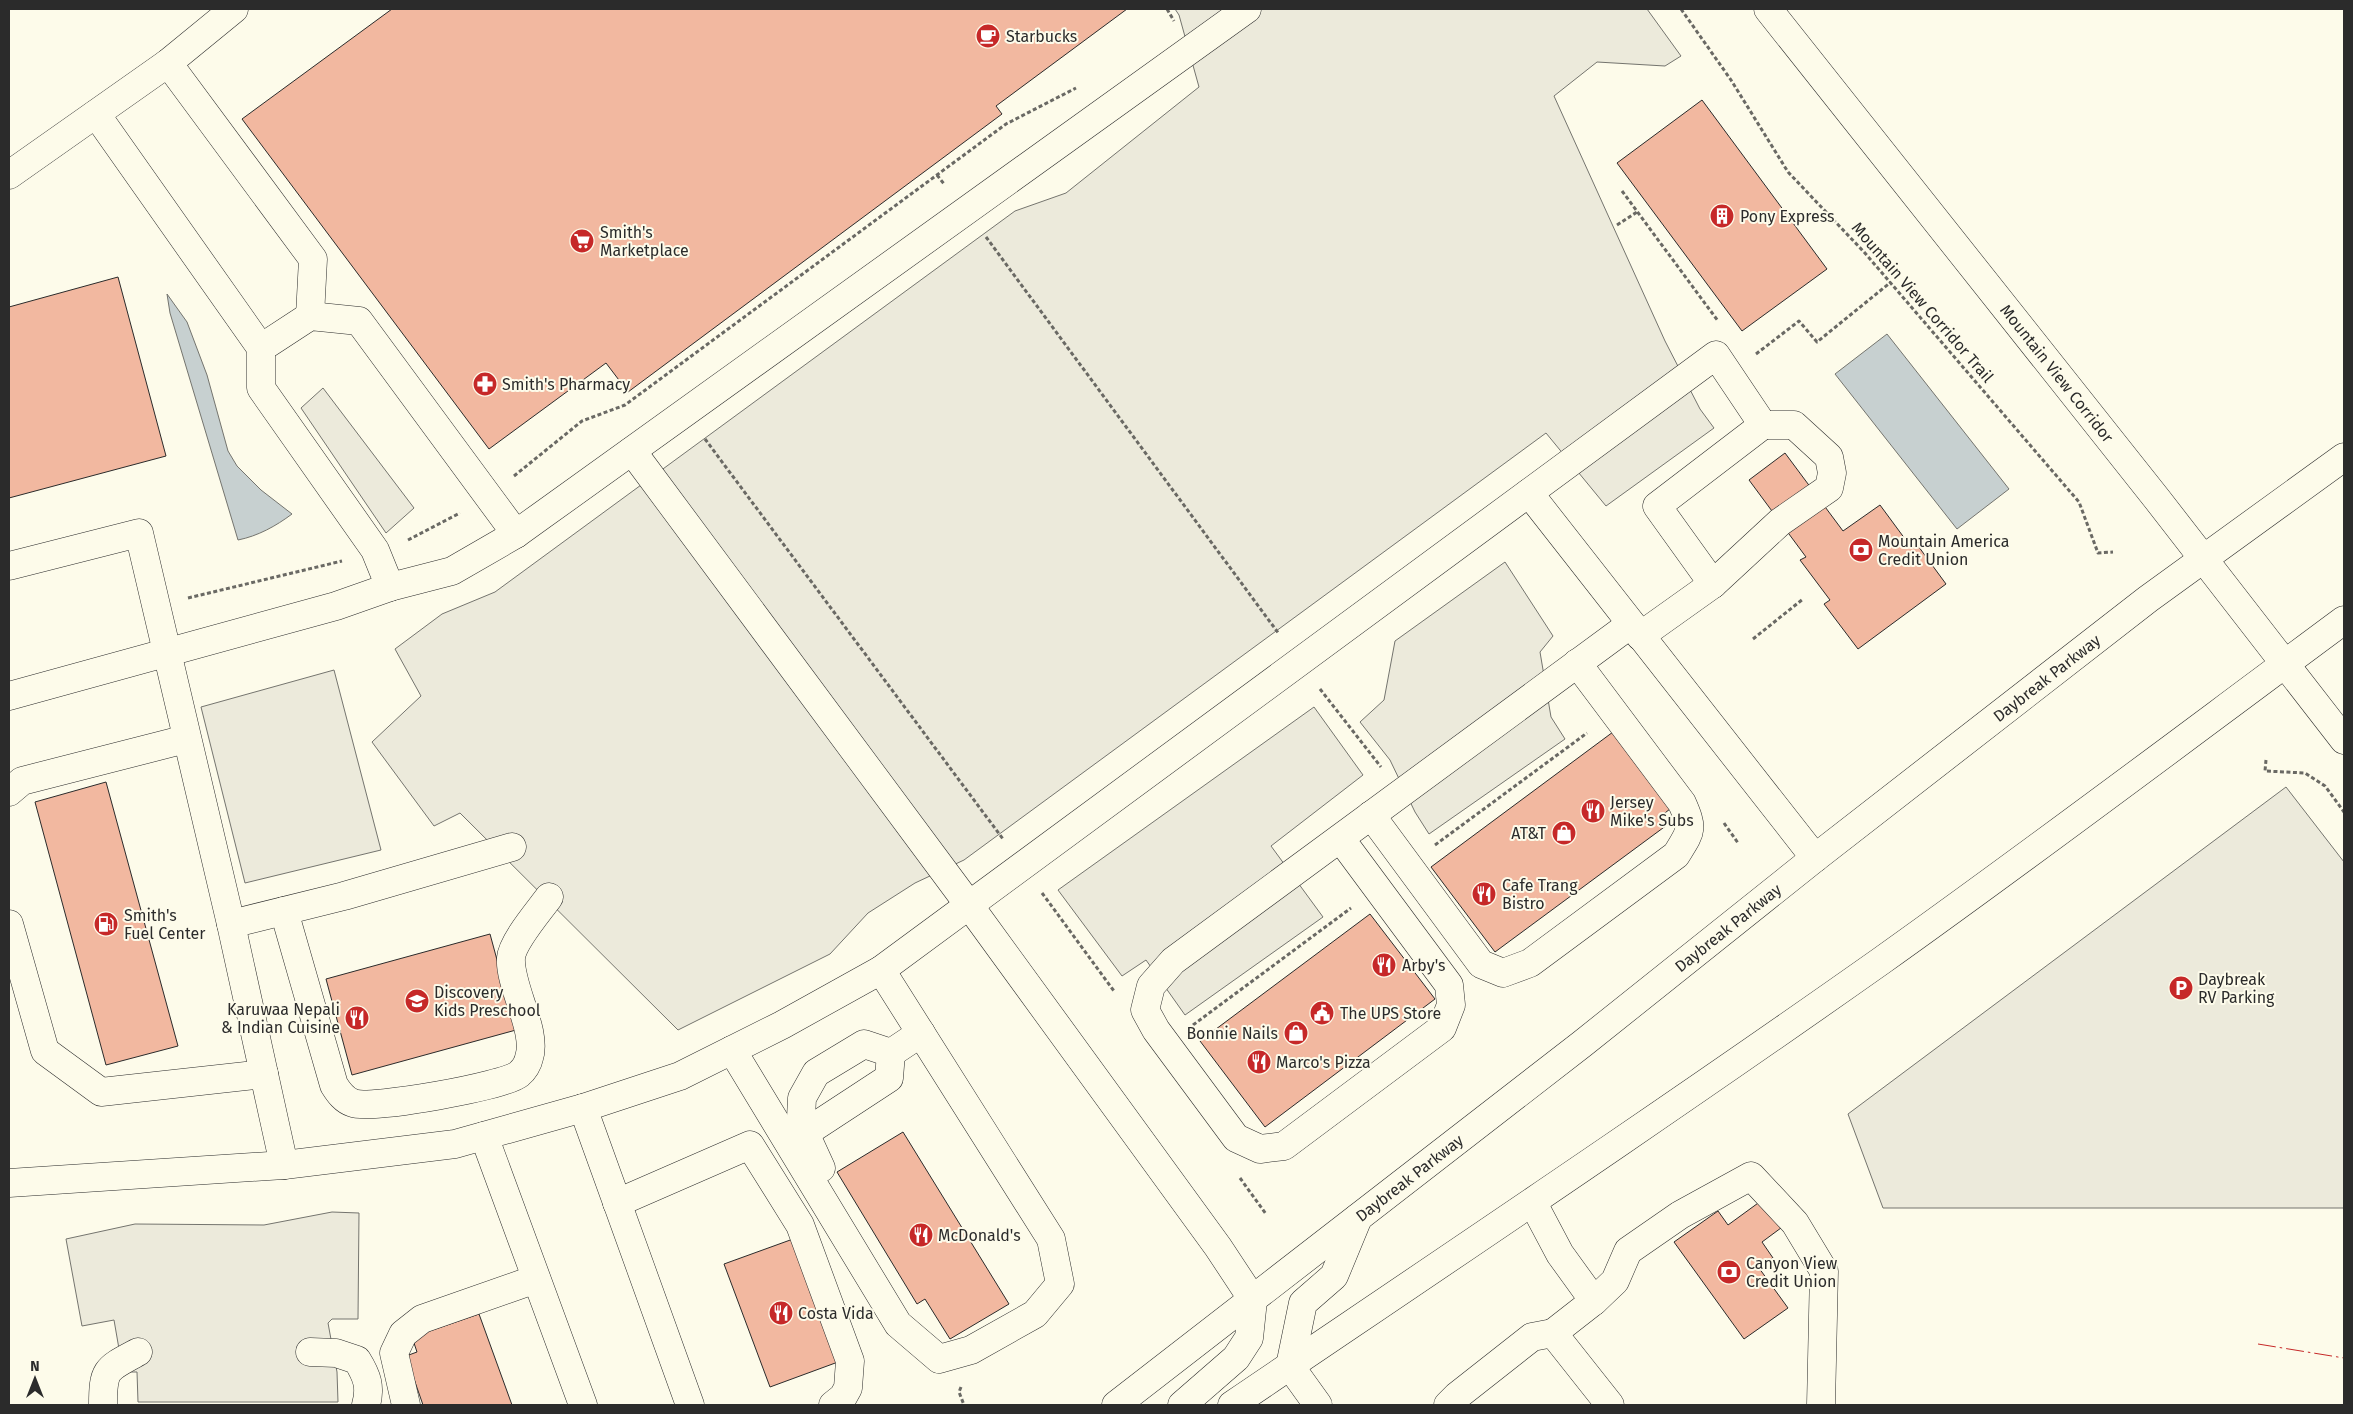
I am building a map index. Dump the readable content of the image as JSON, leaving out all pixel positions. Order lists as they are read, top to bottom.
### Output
{
  "streets": {
    "main road": ["Mountain View Corridor", "Daybreak Parkway"],
    "path": ["Mountain View Corridor Trail"]
  },
  "crossings": [
    ["Mountain View Corridor", "Daybreak Parkway"]
  ],
  "places": {
    "cafe": ["Starbucks"],
    "building": ["Pony Express"],
    "supermarket": ["Smith's Marketplace"],
    "pharmacy": ["Smith's Pharmacy"],
    "bank": ["Mountain America Credit Union", "Canyon View Credit Union"],
    "restaurant": [
      "Jersey Mike's Subs",
      "Cafe Trang Bistro",
      "Arby's",
      "Karuwaa Nepali & Indian Cuisine",
      "Marco's Pizza",
      "McDonald's",
      "Costa Vida"
    ],
    "shop": ["AT&T", "Bonnie Nails"],
    "fuel station": ["Smith's Fuel Center"],
    "parking": ["Daybreak RV Parking"],
    "school or university": ["Discovery Kids Preschool"],
    "public building": ["The UPS Store"]
  },
  "north": "top"
}
